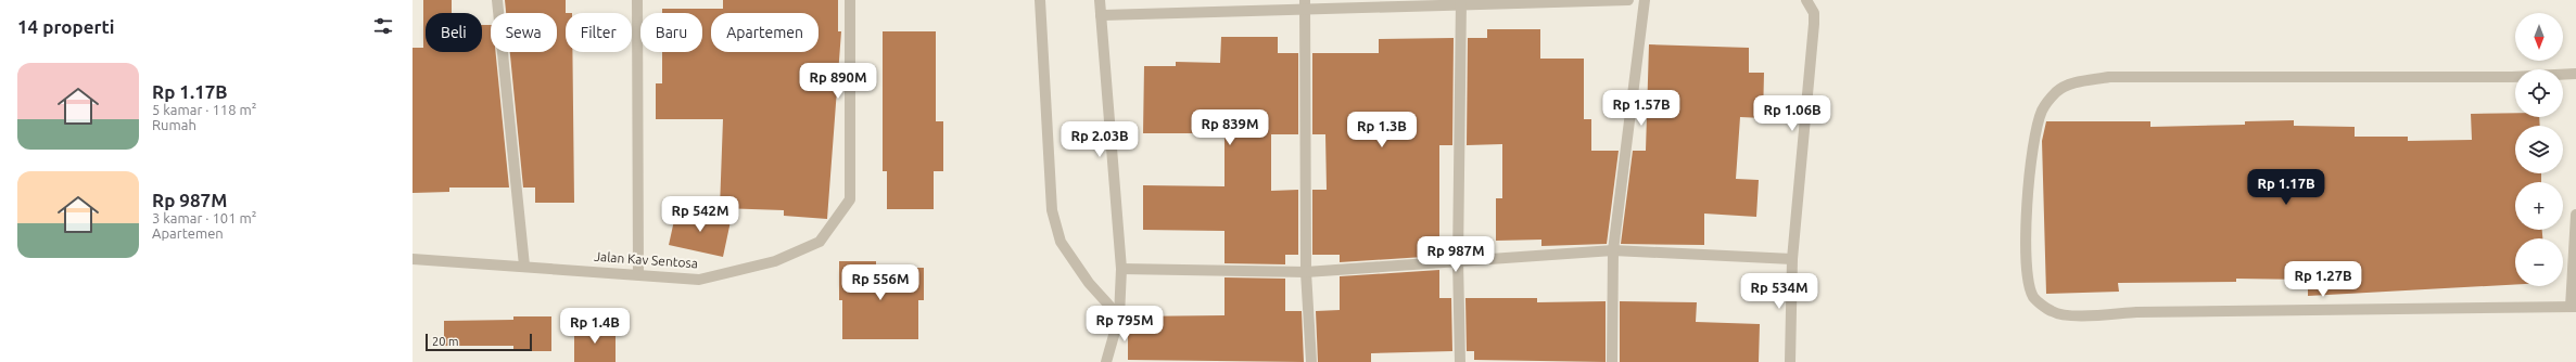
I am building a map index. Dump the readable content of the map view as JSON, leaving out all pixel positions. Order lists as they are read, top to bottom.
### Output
{
  "streets": {
    "street": ["Jalan Kav Sentosa"]
  },
  "scale_bar": "20 m",
  "north": "bottom",
  "page": {
    "heading": "14 properti",
    "map_buttons": ["+", "−"],
    "chip": [
      "Beli",
      "Sewa",
      "Filter",
      "Baru",
      "Apartemen"
    ],
    "list": [
      {
        "name": "Rp 1.17B",
        "note": "5 kamar · 118 m² · Rumah"
      },
      {
        "name": "Rp 987M",
        "note": "3 kamar · 101 m² · Apartemen"
      }
    ],
    "price": [
      "Rp 890M",
      "Rp 1.57B",
      "Rp 1.06B",
      "Rp 839M",
      "Rp 1.3B",
      "Rp 2.03B",
      "Rp 1.17B",
      "Rp 542M",
      "Rp 987M",
      "Rp 1.27B",
      "Rp 556M",
      "Rp 534M",
      "Rp 795M",
      "Rp 1.4B"
    ],
    "scale": "20 m"
  }
}
